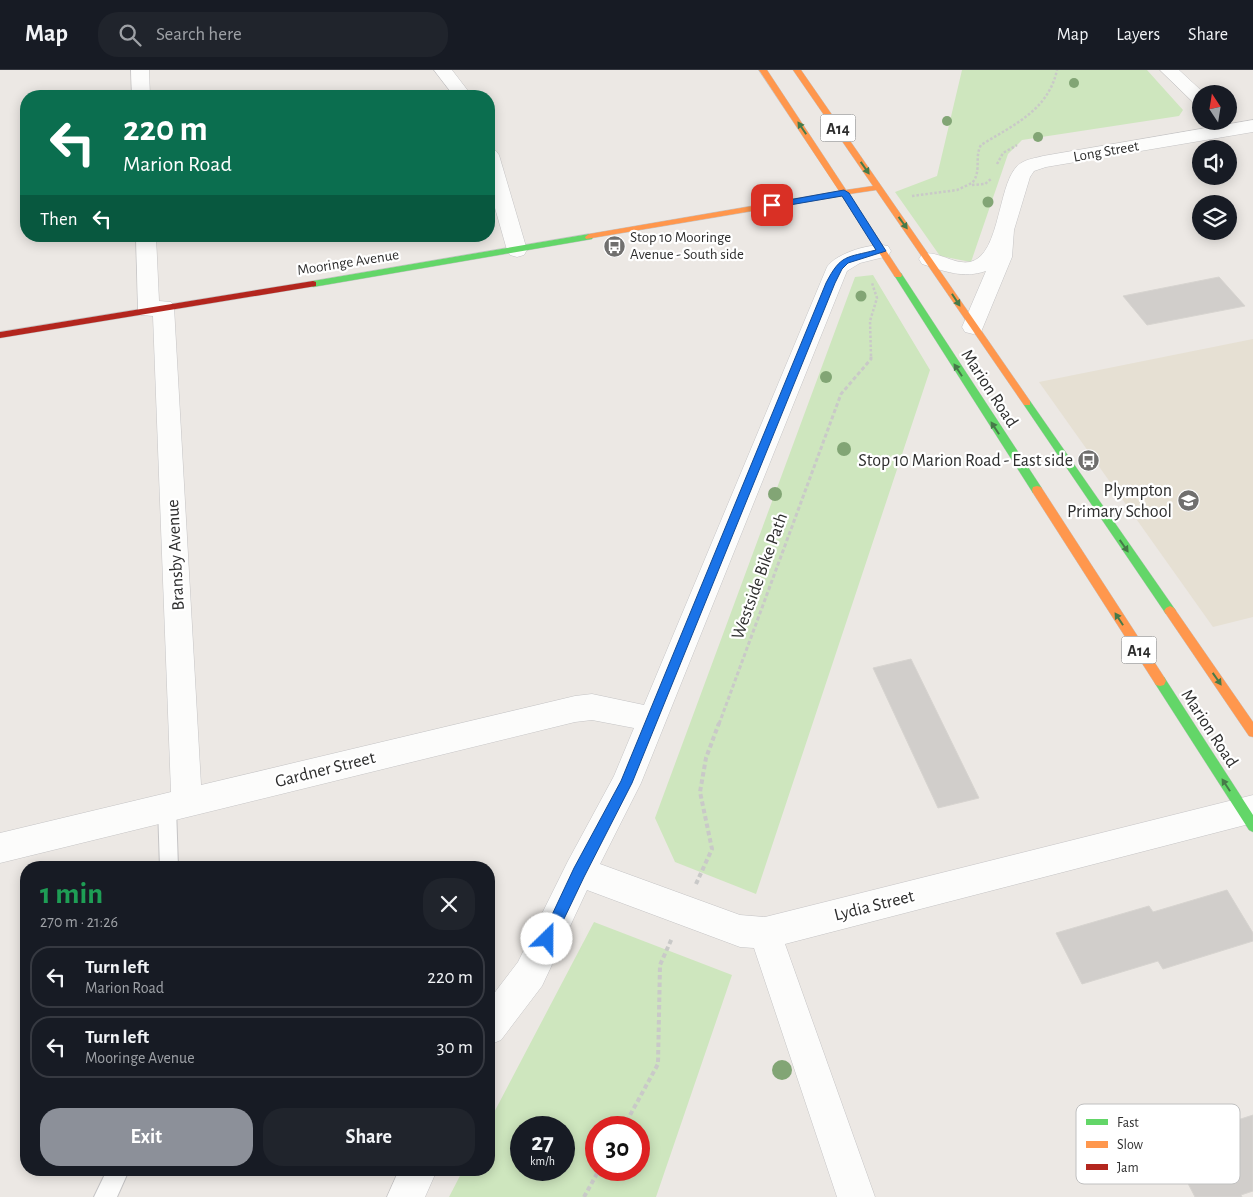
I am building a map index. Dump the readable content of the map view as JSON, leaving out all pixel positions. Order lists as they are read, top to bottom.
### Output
{
  "streets": {
    "main road": ["A14", "Mooringe Avenue", "Marion Road"],
    "street": [
      "Long Street",
      "Bransby Avenue",
      "Gardner Street",
      "Lydia Street"
    ],
    "path": ["Westside Bike Path"]
  },
  "crossings": [
    ["Long Street", "Marion Road"],
    ["Mooringe Avenue", "Marion Road"],
    ["Mooringe Avenue", "Bransby Avenue"],
    ["Marion Road", "Lydia Street"],
    ["Bransby Avenue", "Gardner Street"]
  ],
  "places": {
    "bus stop": ["Stop 10 Mooringe Avenue - South side", "Stop 10 Marion Road - East side"],
    "school or university": ["Plympton Primary School"]
  },
  "legend": ["Fast", "Slow", "Jam"],
  "north": "top",
  "page": {
    "header": "Map",
    "search": "Search here",
    "nav": ["Map", "Layers", "Share"],
    "turn": ["220 m", "Marion Road"],
    "then": "Then",
    "heading": ["1 min", "270 m · 21:26"],
    "list": [
      {
        "name": "Turn left",
        "note": "Marion Road",
        "value": "220 m"
      },
      {
        "name": "Turn left",
        "note": "Mooringe Avenue",
        "value": "30 m"
      }
    ],
    "buttons": ["Exit", "Share"],
    "speed": "27 km/h",
    "limit": "30"
  }
}
